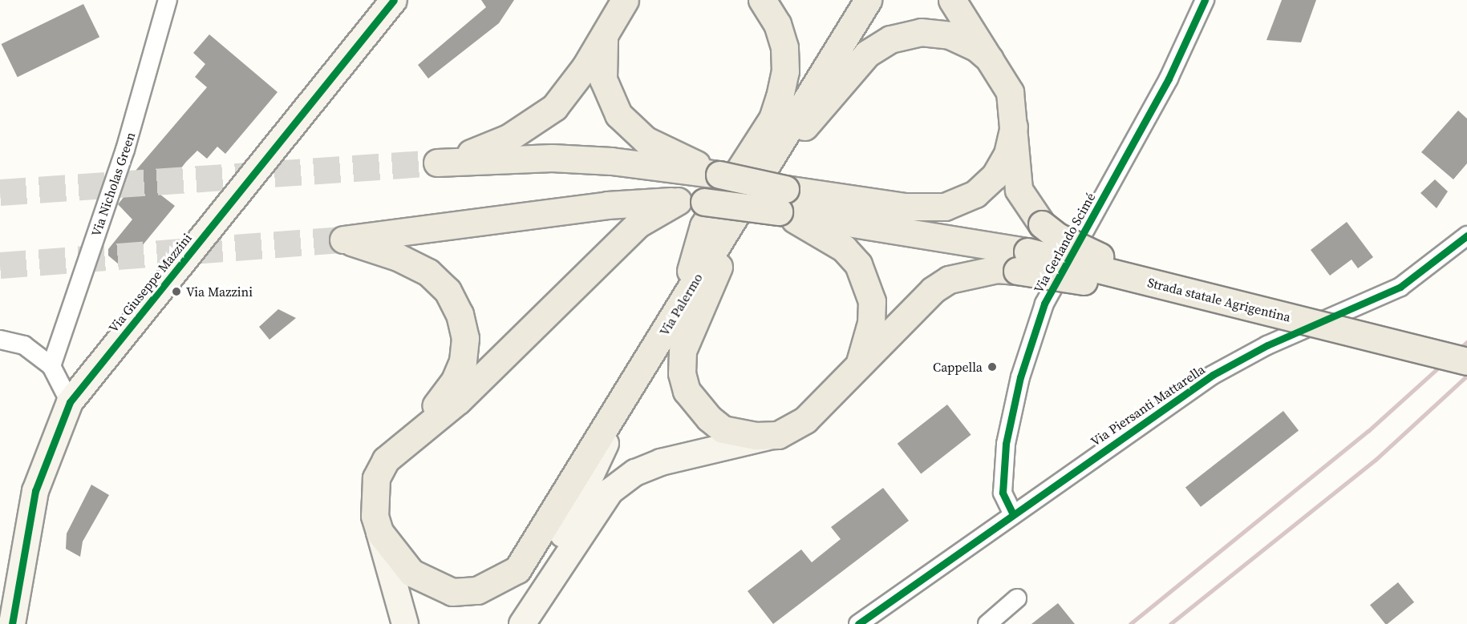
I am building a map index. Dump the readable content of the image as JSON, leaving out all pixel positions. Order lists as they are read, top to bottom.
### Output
{
  "streets": {
    "main road": ["Strada statale Agrigentina", "Via Palermo"],
    "street": [
      "Via Nicholas Green",
      "Via Gerlando Scimé",
      "Via Giuseppe Mazzini",
      "Via Piersanti Mattarella"
    ]
  },
  "crossings": [
    ["Via Gerlando Scimé", "Via Piersanti Mattarella"]
  ],
  "places": ["Via Mazzini", "Cappella"]
}
